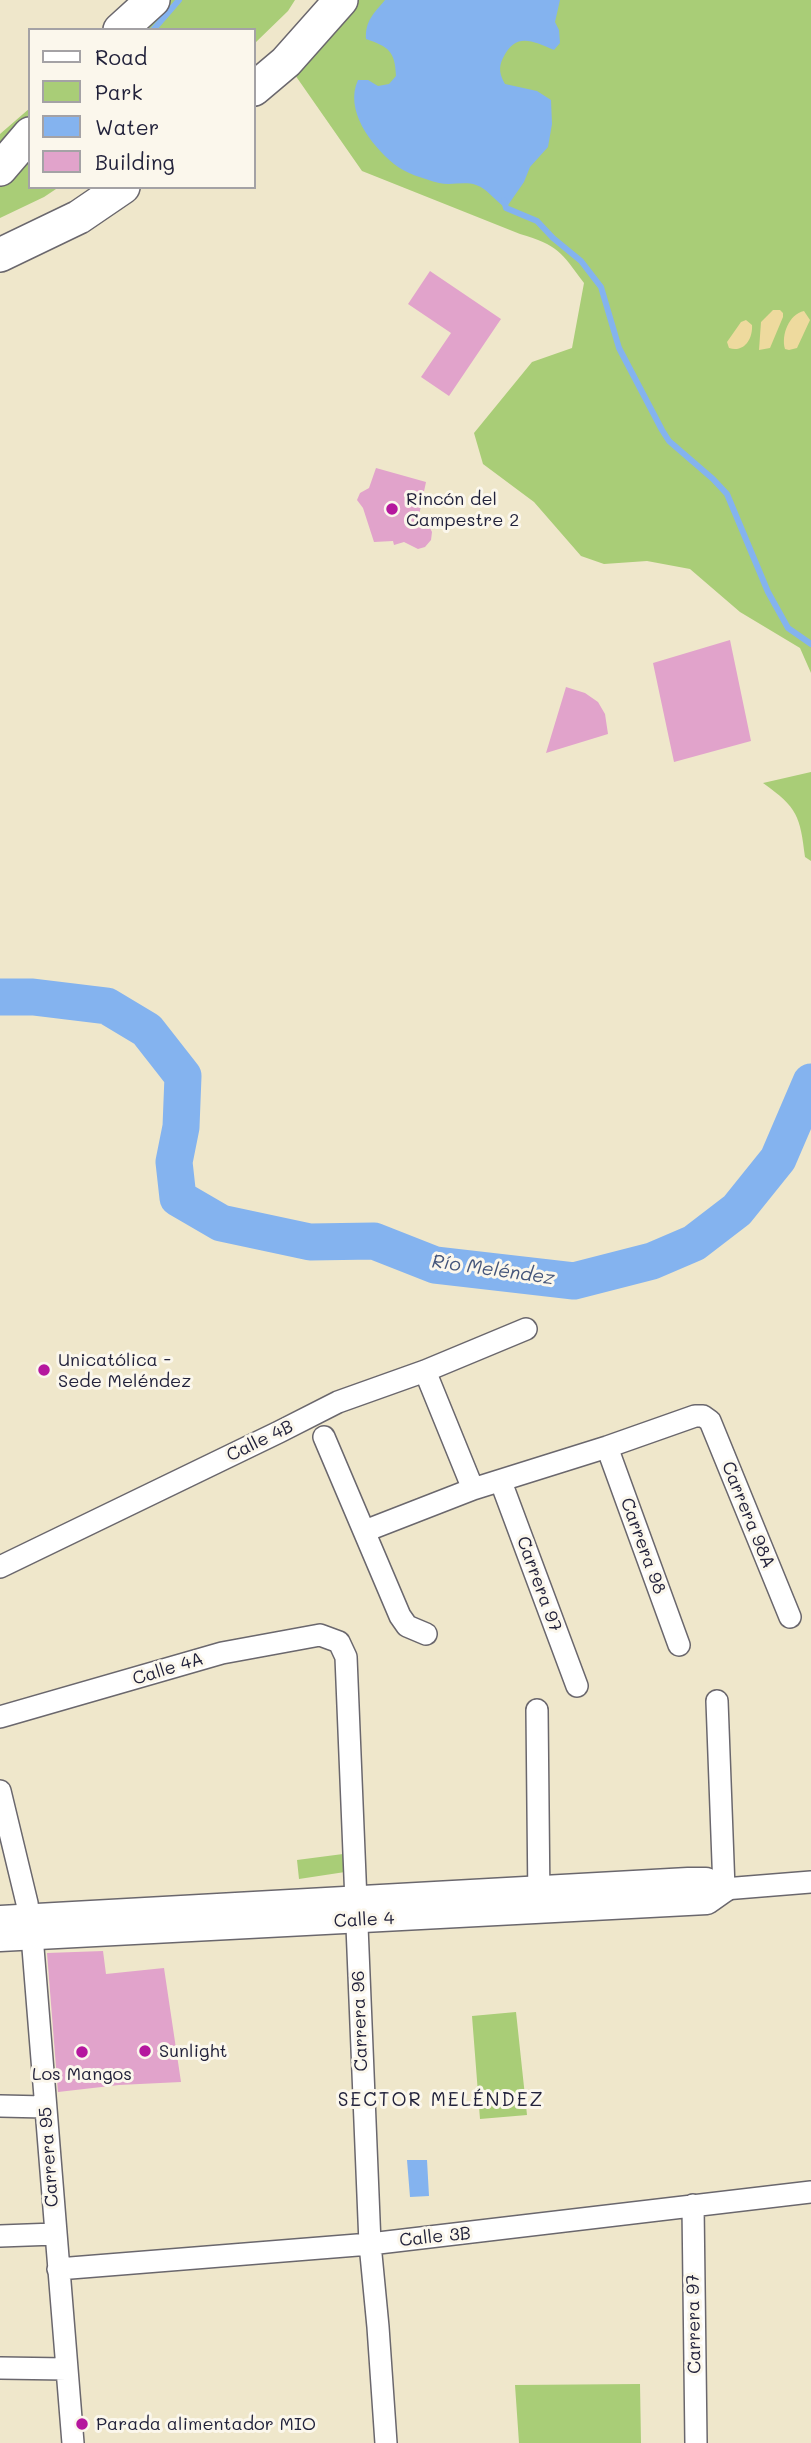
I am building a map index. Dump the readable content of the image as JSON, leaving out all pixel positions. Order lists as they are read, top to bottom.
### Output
{
  "streets": {
    "street": [
      "Calle 4B",
      "Carrera 98A",
      "Carrera 98",
      "Carrera 97",
      "Calle 4A",
      "Calle 4",
      "Carrera 96",
      "Carrera 95",
      "Calle 3B"
    ]
  },
  "crossings": [
    ["Carrera 98A", "Carrera 98"],
    ["Carrera 97", "Calle 3B"],
    ["Calle 4A", "Carrera 96"],
    ["Calle 4", "Carrera 96"],
    ["Calle 4", "Carrera 95"],
    ["Carrera 96", "Calle 3B"],
    ["Carrera 95", "Calle 3B"]
  ],
  "districts": ["SECTOR MELÉNDEZ"],
  "water": ["Río Meléndez"],
  "places": [
    "Rincón del Campestre 2",
    "Unicatólica - Sede Meléndez",
    "Sunlight",
    "Los Mangos",
    "Parada alimentador MIO"
  ],
  "legend": [
    "Road",
    "Park",
    "Water",
    "Building"
  ]
}
